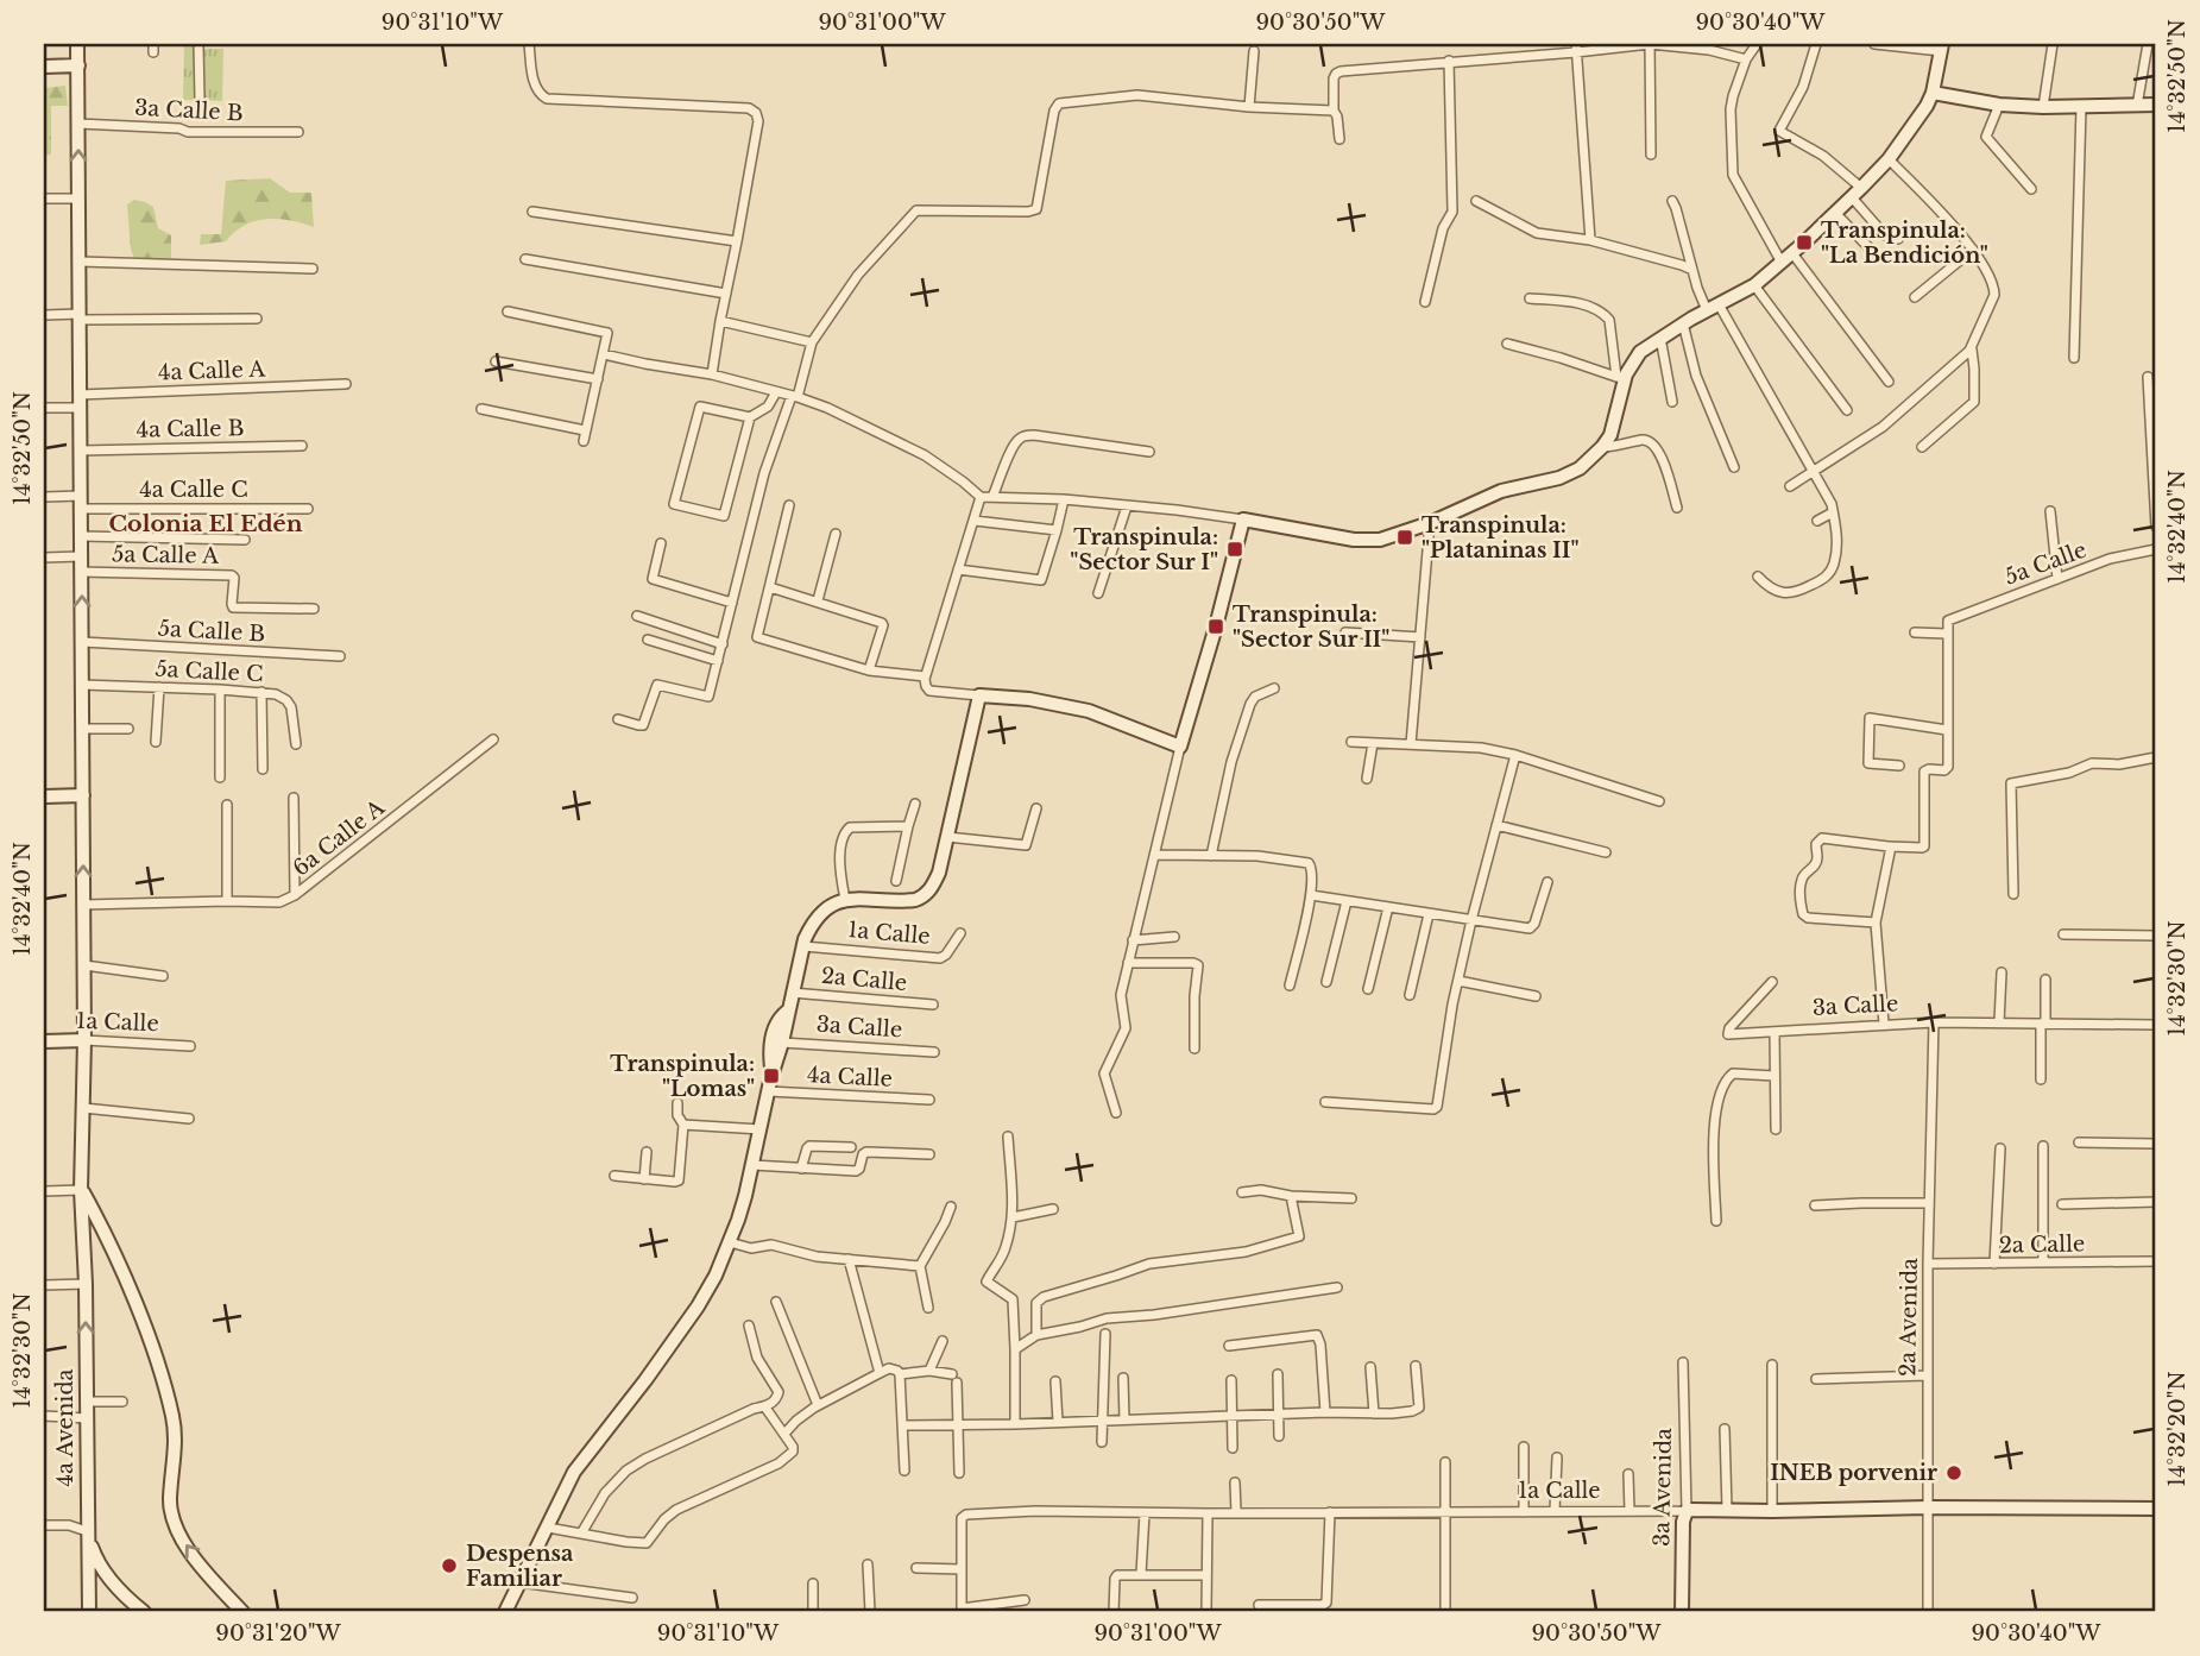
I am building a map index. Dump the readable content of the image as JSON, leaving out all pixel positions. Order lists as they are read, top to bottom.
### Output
{
  "streets": {
    "street": [
      "3a Calle B",
      "4a Calle A",
      "4a Calle B",
      "4a Calle C",
      "5a Calle A",
      "5a Calle",
      "5a Calle B",
      "5a Calle C",
      "6a Calle A",
      "1a Calle",
      "2a Calle",
      "3a Calle",
      "4a Calle",
      "2a Avenida",
      "4a Avenida",
      "3a Avenida"
    ]
  },
  "crossings": [
    ["3a Calle B", "4a Avenida"],
    ["4a Calle A", "4a Avenida"],
    ["4a Calle B", "4a Avenida"],
    ["4a Calle C", "4a Avenida"],
    ["5a Calle A", "4a Avenida"],
    ["5a Calle B", "4a Avenida"],
    ["5a Calle C", "4a Avenida"],
    ["6a Calle A", "4a Avenida"],
    ["1a Calle", "2a Avenida"],
    ["1a Calle", "4a Avenida"],
    ["1a Calle", "3a Avenida"],
    ["2a Calle", "2a Avenida"],
    ["3a Calle", "2a Avenida"]
  ],
  "districts": ["Colonia El Edén"],
  "places": {
    "transit": [
      "Transpinula: \"La Bendición\"",
      "Transpinula: \"Plataninas II\"",
      "Transpinula: \"Sector Sur I\"",
      "Transpinula: \"Sector Sur II\"",
      "Transpinula: \"Lomas\""
    ],
    "other": ["INEB porvenir", "Despensa Familiar"]
  },
  "coordinates": [
    "90°31'10\"W",
    "90°31'00\"W",
    "90°30'50\"W",
    "90°30'40\"W",
    "14°32'50\"N",
    "14°32'40\"N",
    "14°32'30\"N",
    "14°32'20\"N",
    "90°31'20\"W"
  ]
}
